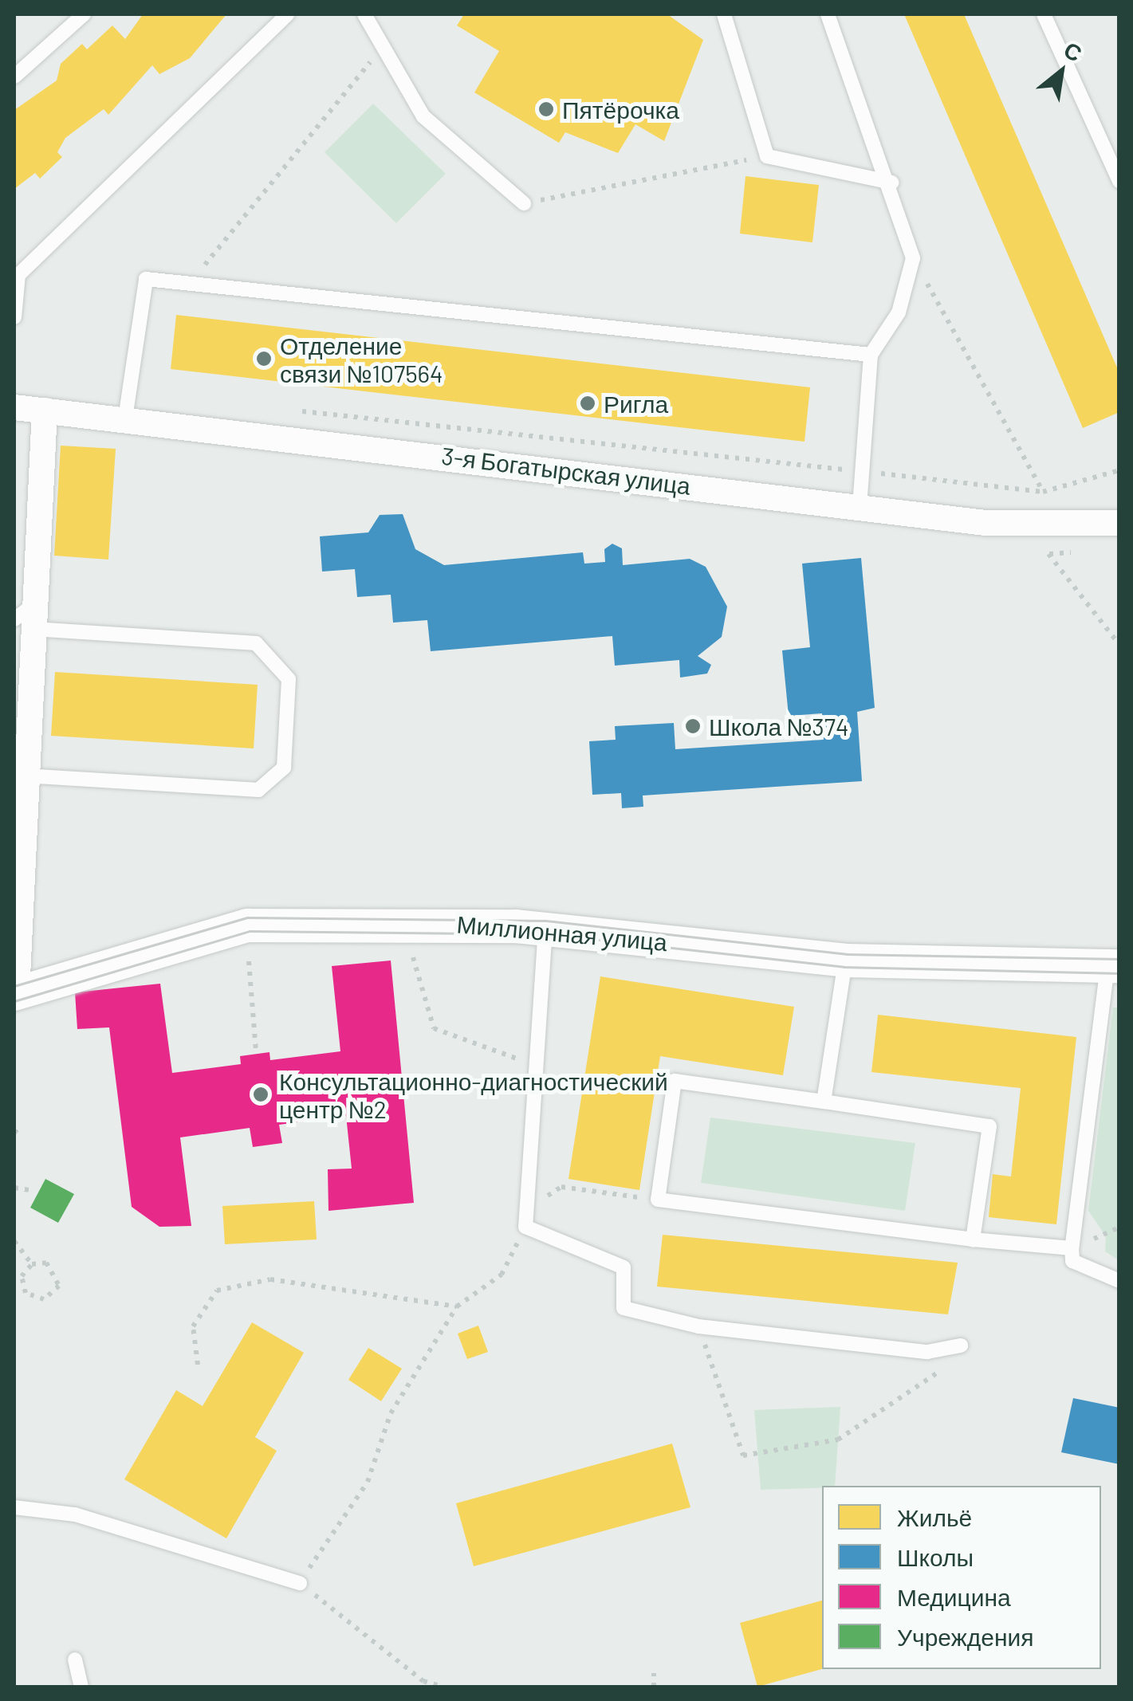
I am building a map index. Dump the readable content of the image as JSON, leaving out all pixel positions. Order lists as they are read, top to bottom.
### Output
{
  "streets": {
    "street": ["3-я Богатырская улица", "Миллионная улица"]
  },
  "places": [
    "Пятёрочка",
    "Отделение связи №107564",
    "Ригла",
    "Школа №374",
    "Консультационно-диагностический центр №2"
  ],
  "legend": [
    "Жильё",
    "Школы",
    "Медицина",
    "Учреждения"
  ],
  "north": "top right"
}
